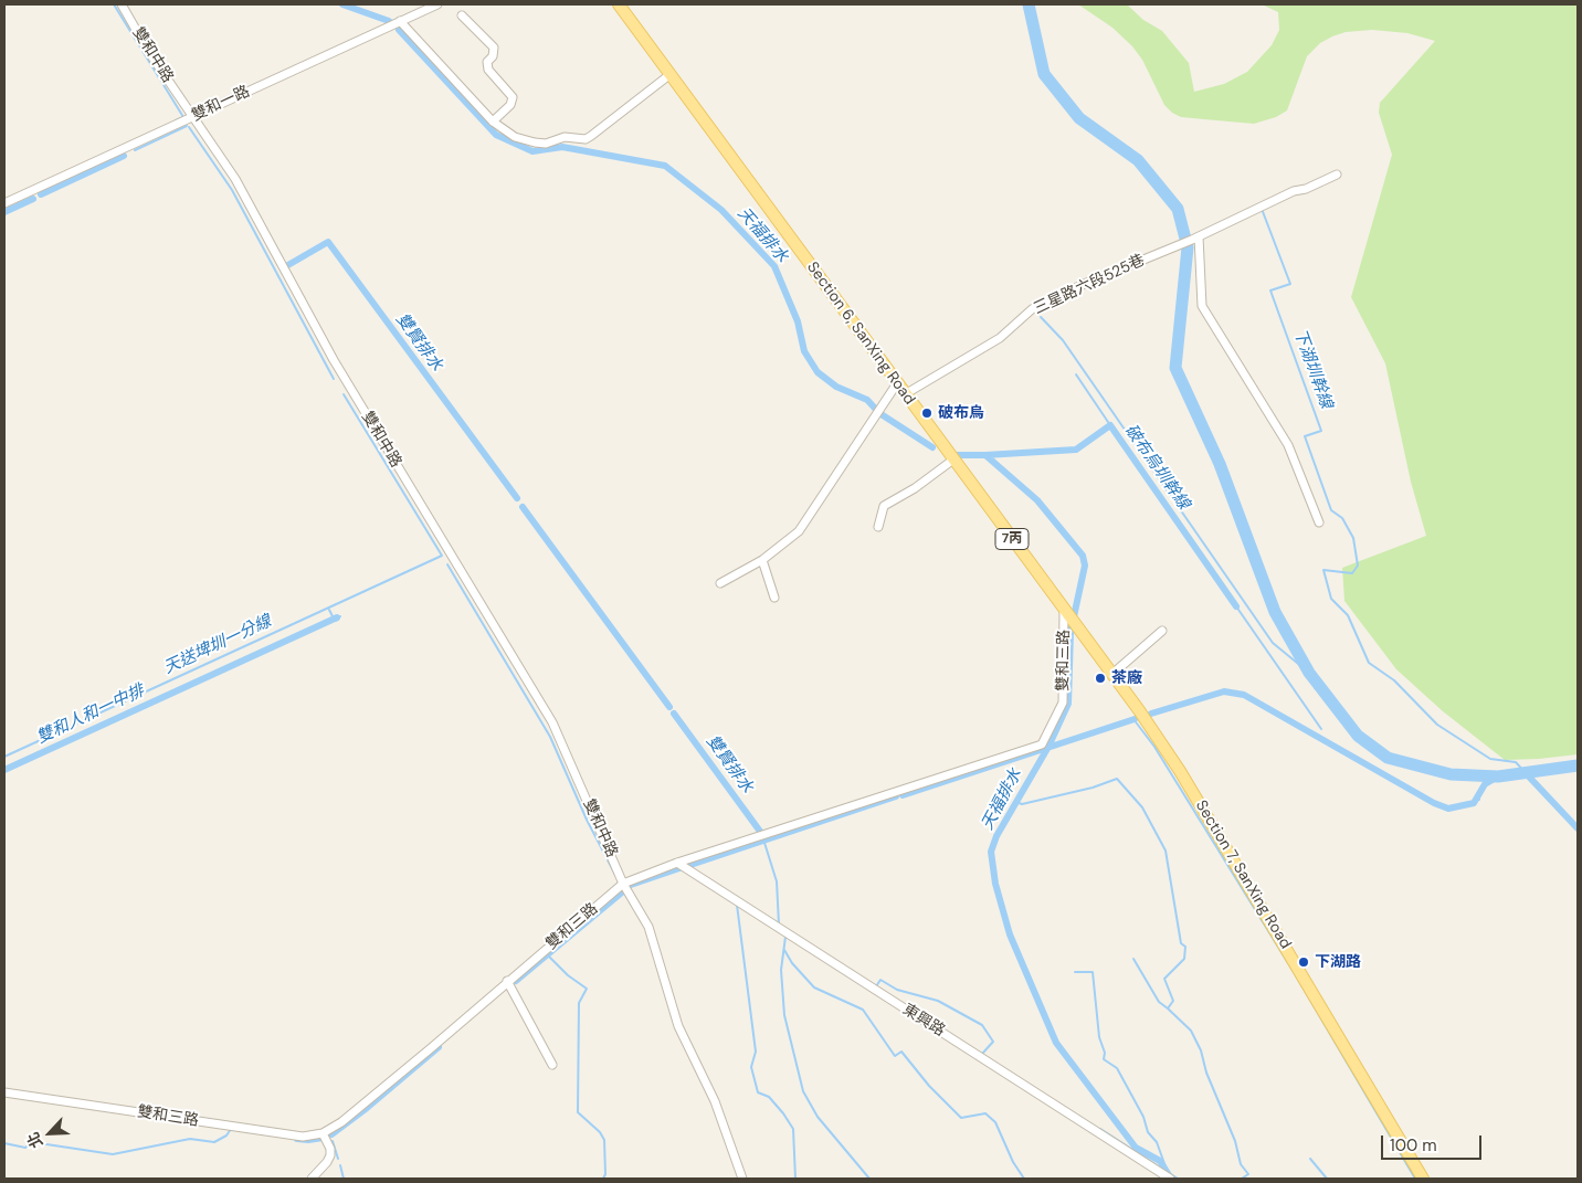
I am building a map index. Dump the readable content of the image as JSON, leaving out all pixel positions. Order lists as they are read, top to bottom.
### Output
{
  "streets": {
    "main road": ["Section 6, SanXing Road", "7丙", "Section 7, SanXing Road"],
    "street": [
      "雙和中路",
      "雙和一路",
      "三星路六段525巷",
      "雙和三路",
      "東興路"
    ]
  },
  "crossings": [
    ["雙和中路", "雙和一路"],
    ["雙和中路", "雙和三路"],
    ["三星路六段525巷", "Section 6, SanXing Road"],
    ["Section 6, SanXing Road", "雙和三路"],
    ["Section 6, SanXing Road", "Section 7, SanXing Road"],
    ["雙和三路", "東興路"]
  ],
  "water": [
    "天福排水",
    "雙賢排水",
    "下湖圳幹線",
    "破布烏圳幹線",
    "天送埤圳一分線",
    "雙和人和一中排"
  ],
  "places": ["破布烏", "茶廠", "下湖路"],
  "scale_bar": "100 m",
  "north": "bottom left"
}
